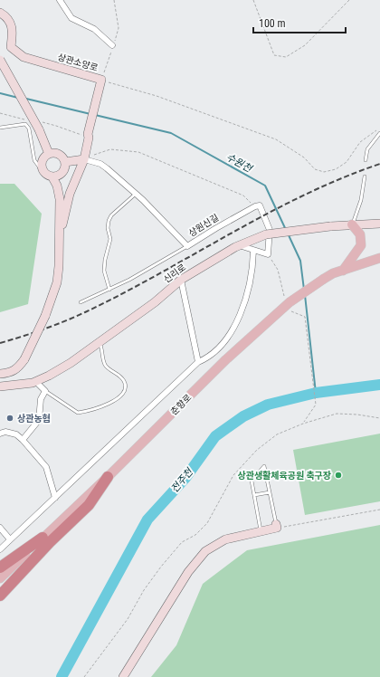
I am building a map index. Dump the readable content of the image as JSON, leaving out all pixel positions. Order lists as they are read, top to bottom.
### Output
{
  "streets": {
    "main road": ["상관소양로", "신리로", "춘향로"],
    "street": ["상원신길"]
  },
  "crossings": [
    ["상관소양로", "상원신길"]
  ],
  "water": ["수원천", "전주천"],
  "places": ["상관농협", "상관생활체육공원 축구장"],
  "scale_bar": "100 m"
}
